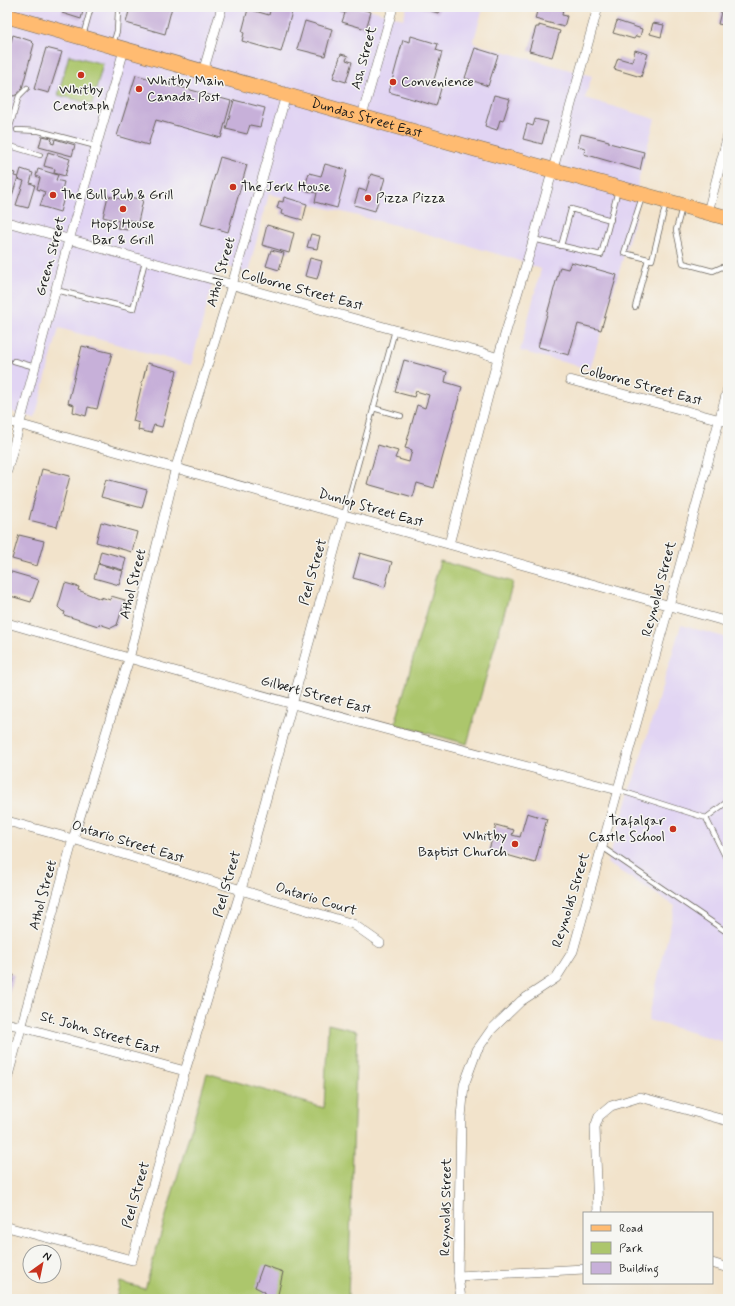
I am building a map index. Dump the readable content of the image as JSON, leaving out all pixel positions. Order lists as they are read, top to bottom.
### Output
{
  "streets": {
    "main road": ["Dundas Street East"],
    "street": [
      "Ash Street",
      "Green Street",
      "Athol Street",
      "Colborne Street East",
      "Dunlop Street East",
      "Peel Street",
      "Reynolds Street",
      "Gilbert Street East",
      "Ontario Street East",
      "Ontario Court",
      "St. John Street East"
    ]
  },
  "crossings": [
    ["Ash Street", "Dundas Street East"],
    ["Dundas Street East", "Green Street"],
    ["Dundas Street East", "Athol Street"],
    ["Green Street", "Colborne Street East"],
    ["Green Street", "Dunlop Street East"],
    ["Athol Street", "Colborne Street East"],
    ["Athol Street", "Dunlop Street East"],
    ["Athol Street", "Gilbert Street East"],
    ["Athol Street", "Ontario Street East"],
    ["Athol Street", "St. John Street East"],
    ["Colborne Street East", "Reynolds Street"],
    ["Dunlop Street East", "Peel Street"],
    ["Dunlop Street East", "Reynolds Street"],
    ["Peel Street", "Gilbert Street East"],
    ["Peel Street", "Ontario Street East"],
    ["Peel Street", "Ontario Court"],
    ["Peel Street", "St. John Street East"],
    ["Reynolds Street", "Gilbert Street East"],
    ["Ontario Street East", "Ontario Court"]
  ],
  "places": [
    "Whitby Cenotaph",
    "Convenience",
    "Whitby Main Canada Post",
    "The Jerk House",
    "The Bull Pub & Grill",
    "Pizza Pizza",
    "Hops House Bar & Grill",
    "Trafalgar Castle School",
    "Whitby Baptist Church"
  ],
  "legend": ["Road", "Park", "Building"],
  "north": "top right"
}
